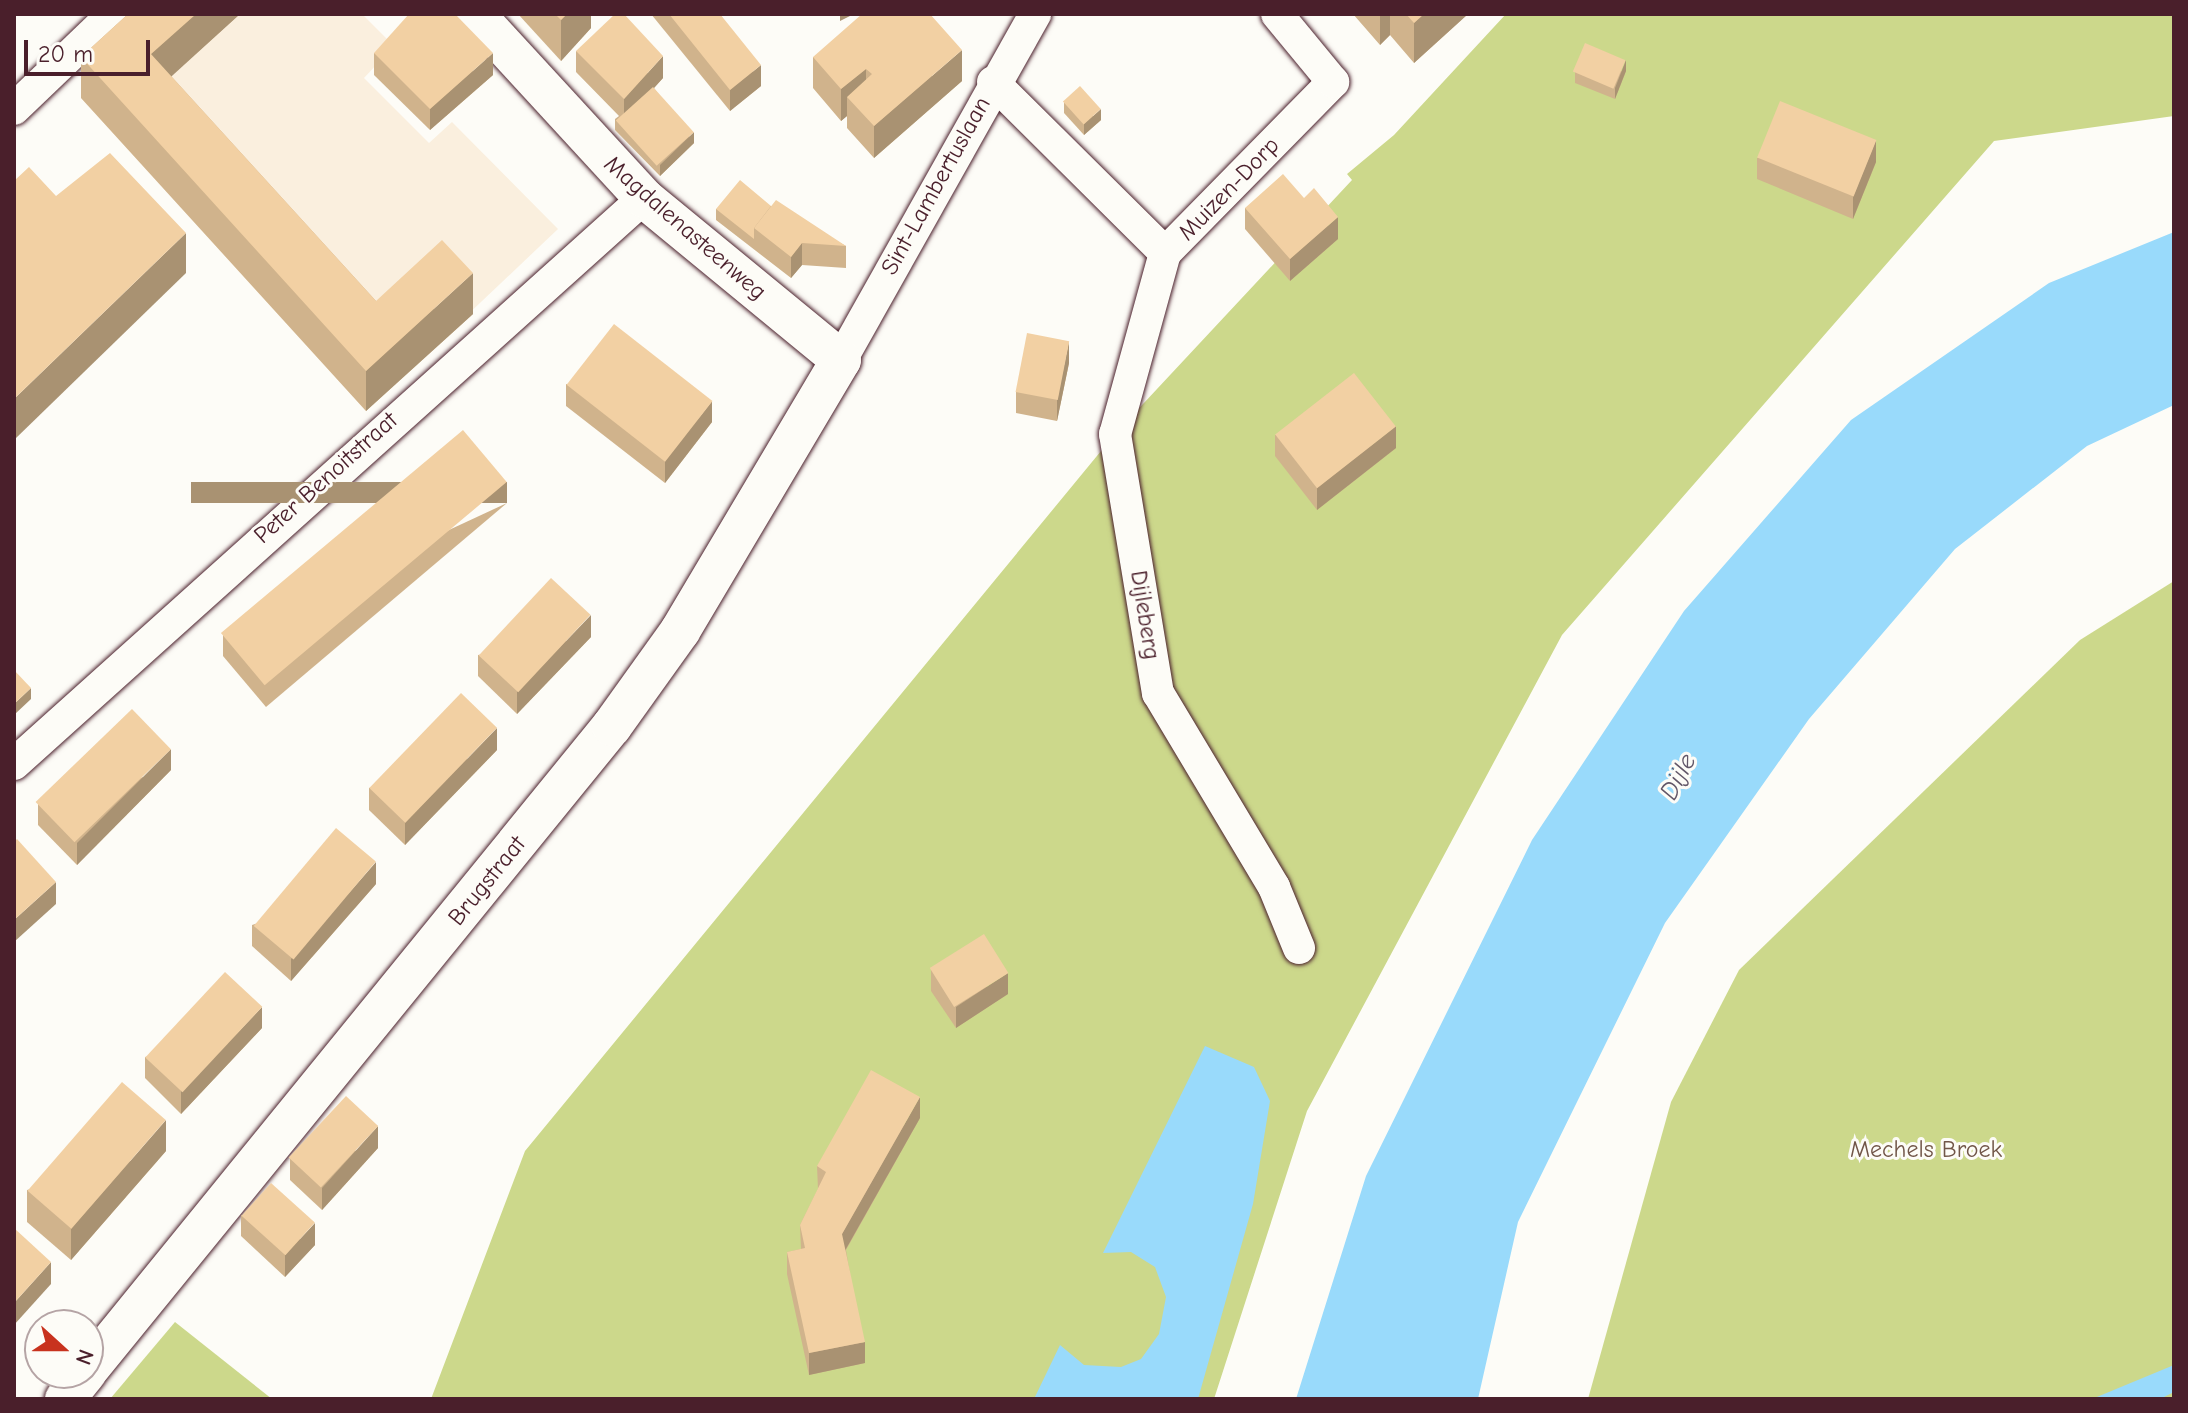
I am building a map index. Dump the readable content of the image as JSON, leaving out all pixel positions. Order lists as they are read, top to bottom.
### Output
{
  "streets": {
    "street": [
      "Sint-Lambertuslaan",
      "Muizen-Dorp",
      "Magdalenasteenweg",
      "Peter Benoitstraat",
      "Dijleberg",
      "Brugstraat"
    ]
  },
  "crossings": [
    ["Sint-Lambertuslaan", "Muizen-Dorp"],
    ["Sint-Lambertuslaan", "Magdalenasteenweg"],
    ["Sint-Lambertuslaan", "Brugstraat"],
    ["Muizen-Dorp", "Dijleberg"],
    ["Magdalenasteenweg", "Peter Benoitstraat"],
    ["Magdalenasteenweg", "Brugstraat"]
  ],
  "water": ["Dijle"],
  "parks": ["Mechels Broek"],
  "scale_bar": "20 m",
  "north": "right"
}
